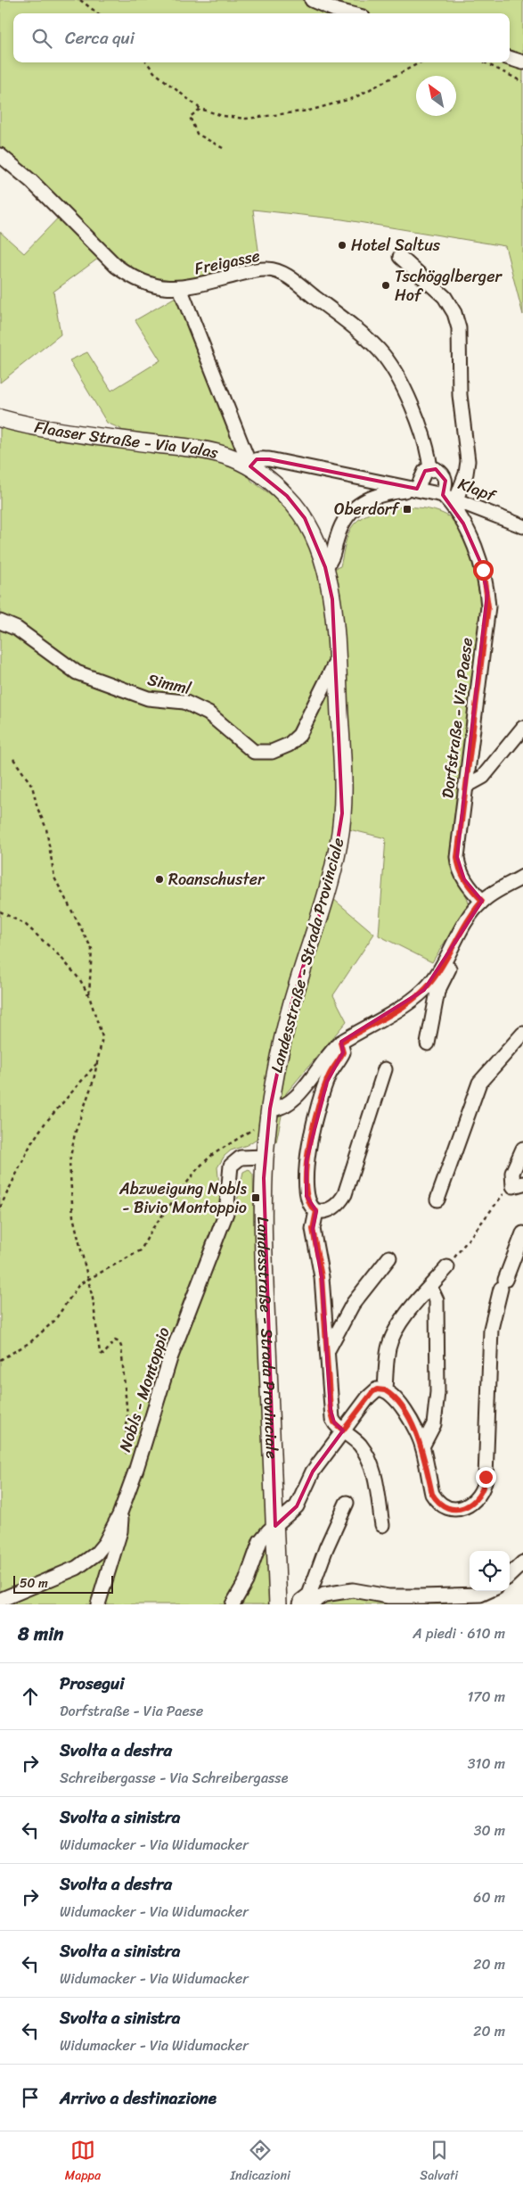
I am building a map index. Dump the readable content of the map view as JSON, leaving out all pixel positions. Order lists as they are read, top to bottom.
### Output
{
  "streets": {
    "main road": ["Flaaser Straße - Via Valas", "Landesstraße - Strada Provinciale"],
    "street": [
      "Freigasse",
      "Klapf",
      "Simml",
      "Dorfstraße - Via Paese",
      "Nobls - Montoppio"
    ]
  },
  "crossings": [
    ["Flaaser Straße - Via Valas", "Simml"],
    ["Flaaser Straße - Via Valas", "Landesstraße - Strada Provinciale"],
    ["Klapf", "Dorfstraße - Via Paese"],
    ["Simml", "Landesstraße - Strada Provinciale"],
    ["Landesstraße - Strada Provinciale", "Nobls - Montoppio"]
  ],
  "places": {
    "other": ["Hotel Saltus", "Tschögglberger Hof", "Roanschuster"],
    "transit": ["Oberdorf", "Abzweigung Nobls - Bivio Montoppio"]
  },
  "scale_bar": "50 m",
  "north": "top left",
  "page": {
    "search": "Cerca qui",
    "scale": "50 m",
    "heading": ["8 min", "A piedi · 610 m"],
    "list": [
      ["Prosegui", "Dorfstraße - Via Paese", "170 m"],
      ["Svolta a destra", "Schreibergasse - Via Schreibergasse", "310 m"],
      ["Svolta a sinistra", "Widumacker - Via Widumacker", "30 m"],
      ["Svolta a destra", "Widumacker - Via Widumacker", "60 m"],
      ["Svolta a sinistra", "Widumacker - Via Widumacker", "20 m"],
      ["Svolta a sinistra", "Widumacker - Via Widumacker", "20 m"],
      "Arrivo a destinazione"
    ],
    "nav": ["Mappa", "Indicazioni", "Salvati"]
  }
}
